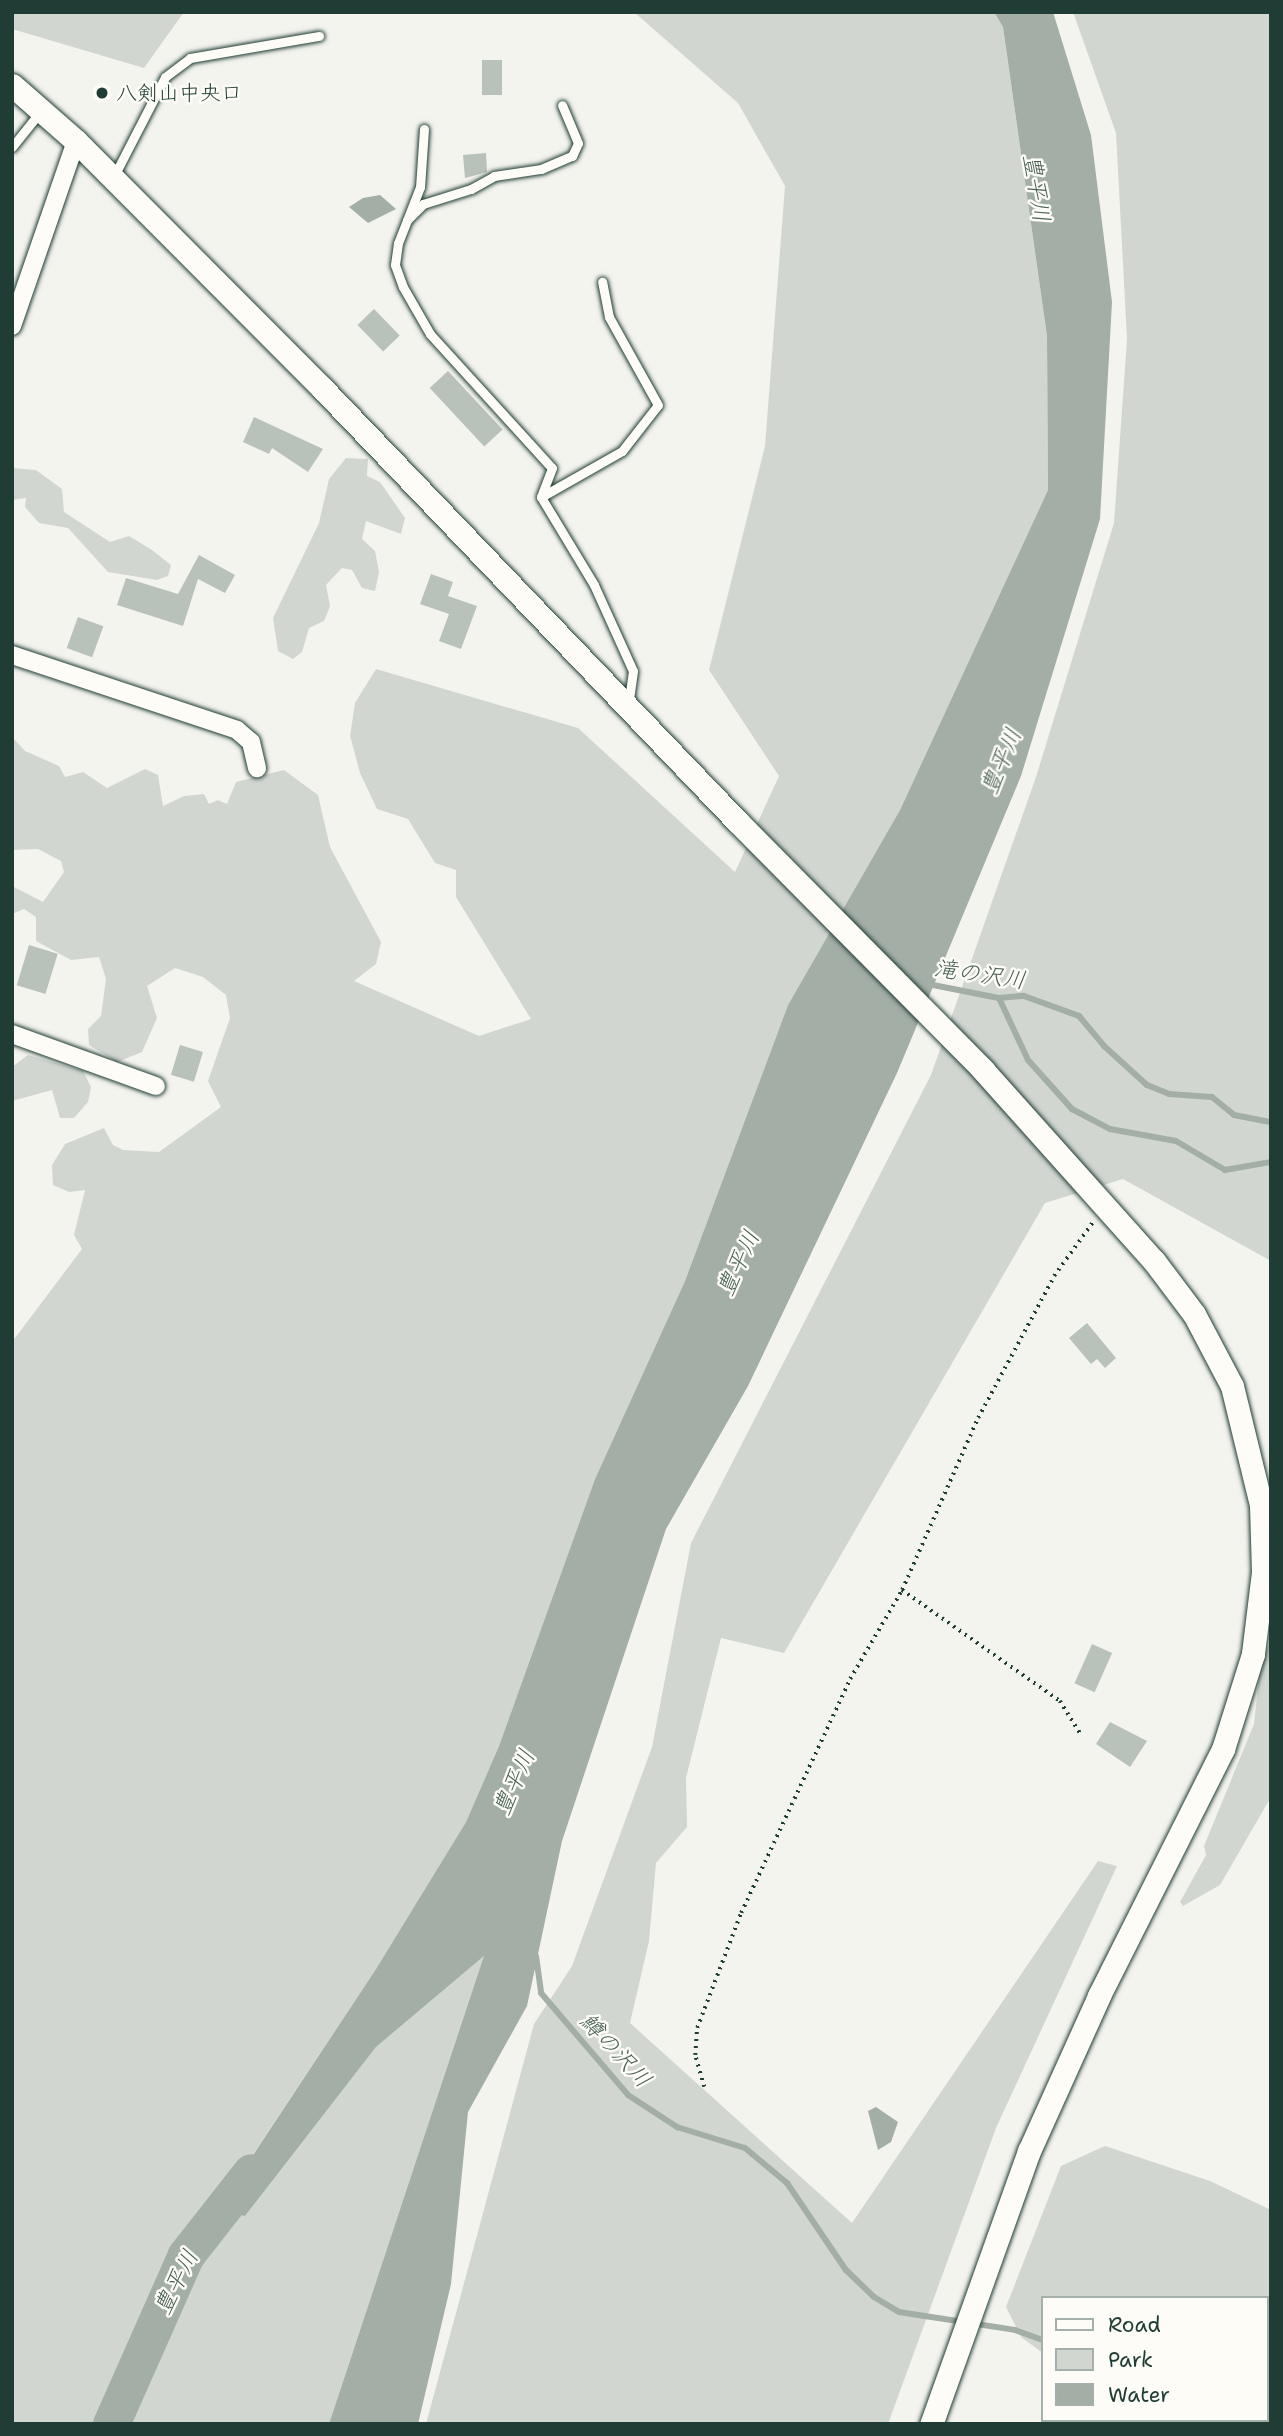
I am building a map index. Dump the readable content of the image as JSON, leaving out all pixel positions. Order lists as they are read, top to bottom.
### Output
{
  "water": ["豊平川", "滝の沢川", "鱒の沢川"],
  "places": ["八剣山中央口"],
  "legend": ["Road", "Park", "Water"]
}
